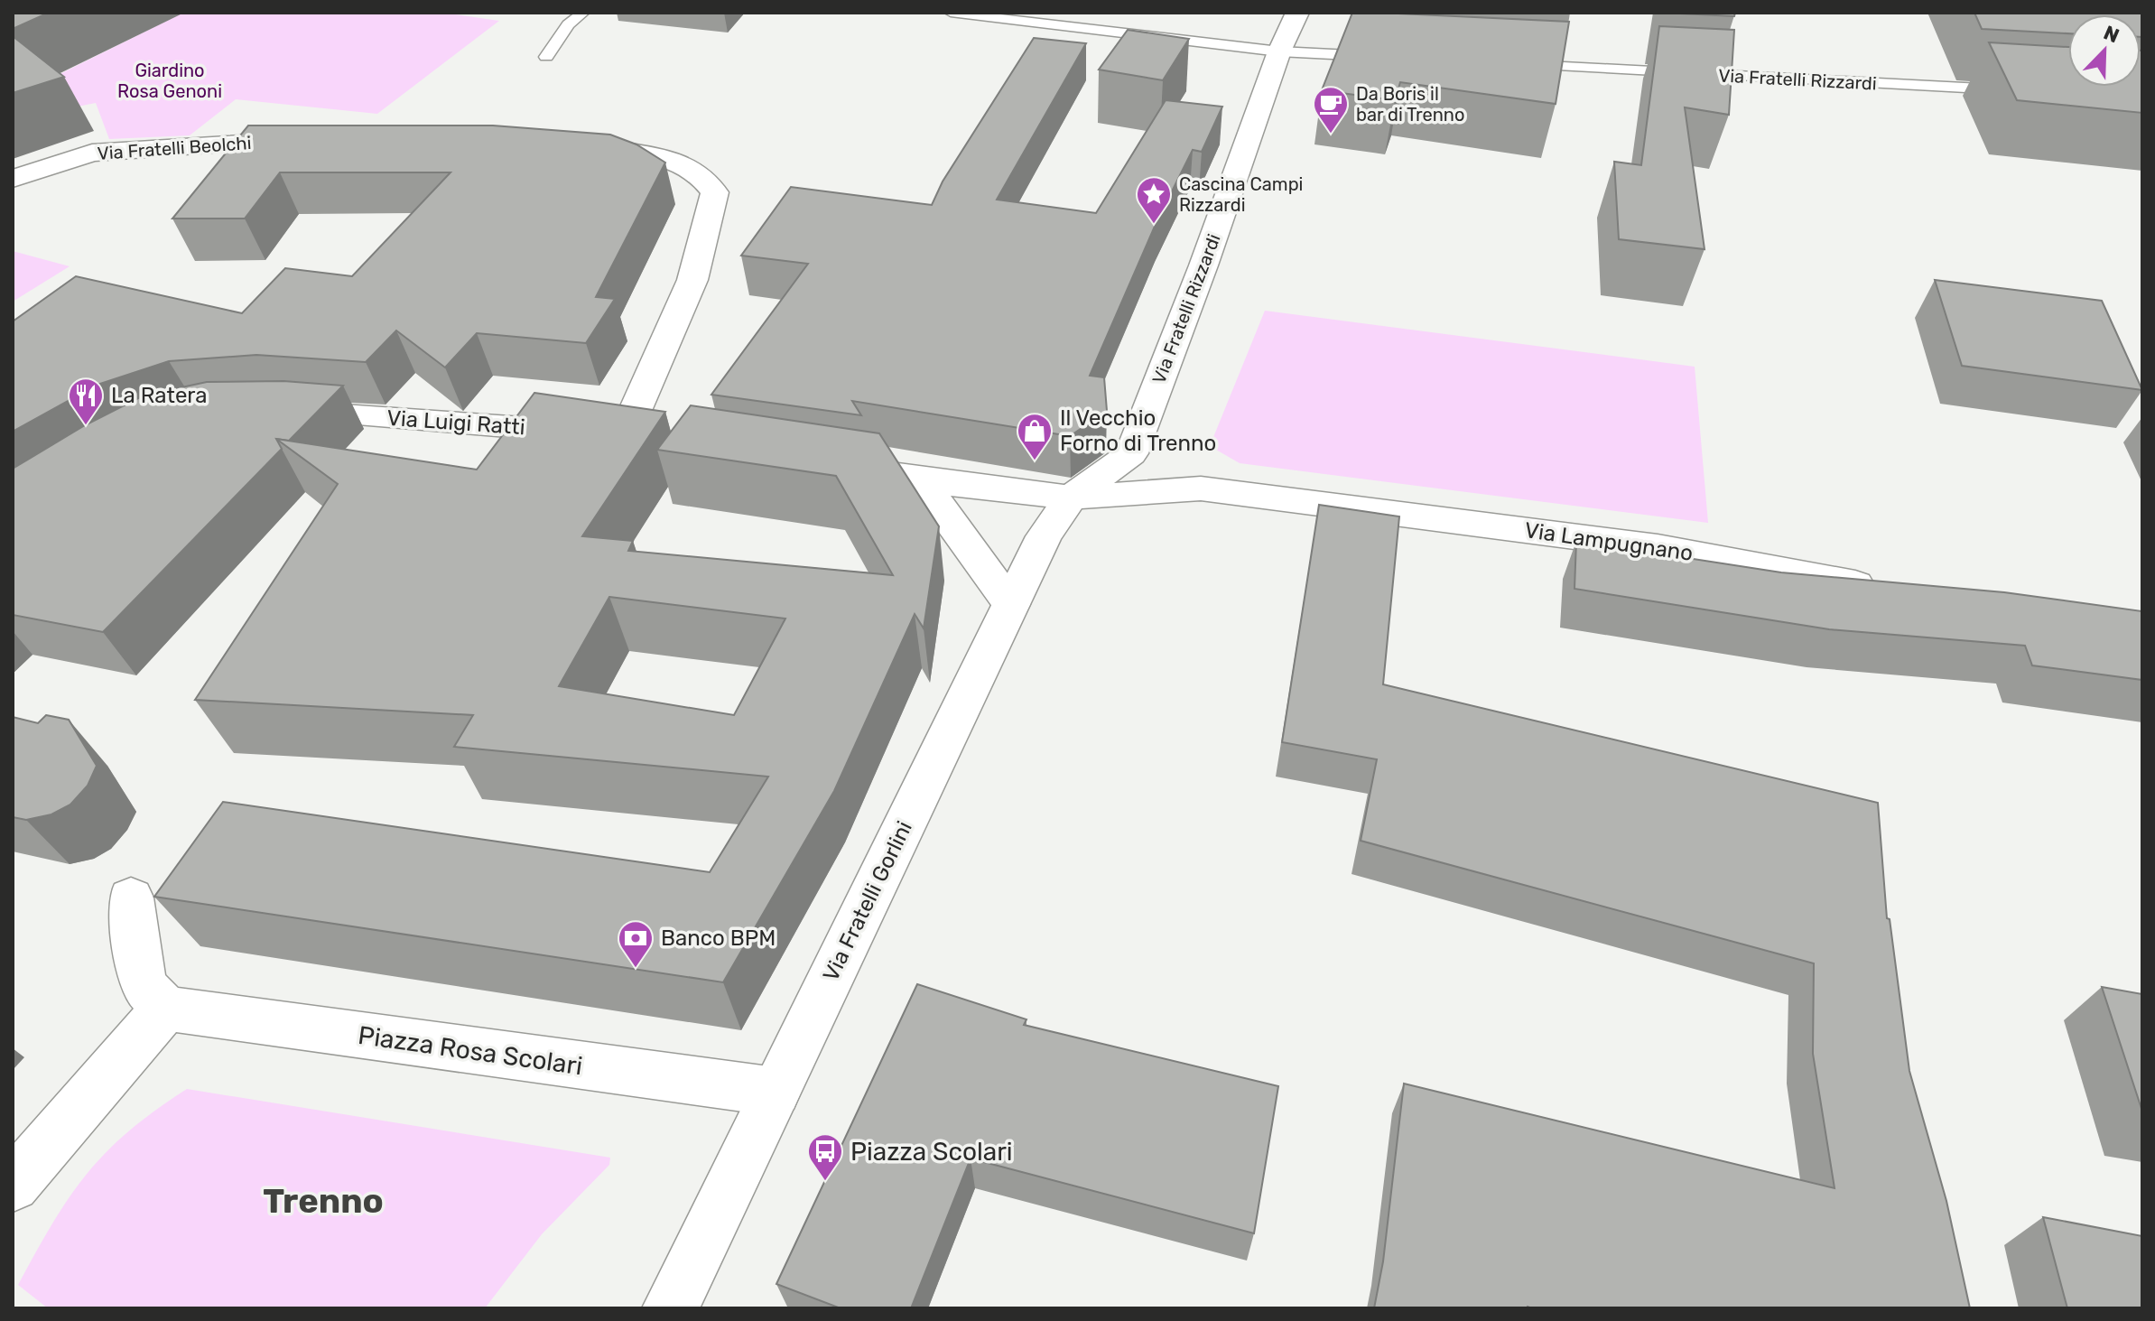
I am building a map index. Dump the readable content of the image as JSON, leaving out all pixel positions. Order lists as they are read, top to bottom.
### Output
{
  "streets": {
    "street": [
      "Via Fratelli Rizzardi",
      "Via Fratelli Beolchi",
      "Via Luigi Ratti",
      "Via Lampugnano",
      "Via Fratelli Gorlini",
      "Piazza Rosa Scolari"
    ]
  },
  "crossings": [
    ["Via Fratelli Rizzardi", "Via Lampugnano"],
    ["Via Fratelli Rizzardi", "Via Fratelli Gorlini"],
    ["Via Lampugnano", "Via Fratelli Gorlini"],
    ["Via Fratelli Gorlini", "Piazza Rosa Scolari"]
  ],
  "districts": ["Trenno"],
  "parks": ["Giardino Rosa Genoni"],
  "places": {
    "cafe": ["Da Boris il bar di Trenno"],
    "place": ["Cascina Campi Rizzardi"],
    "restaurant": ["La Ratera"],
    "shop": ["Il Vecchio Forno di Trenno"],
    "bank": ["Banco BPM"],
    "bus stop": ["Piazza Scolari"]
  },
  "north": "top right"
}
